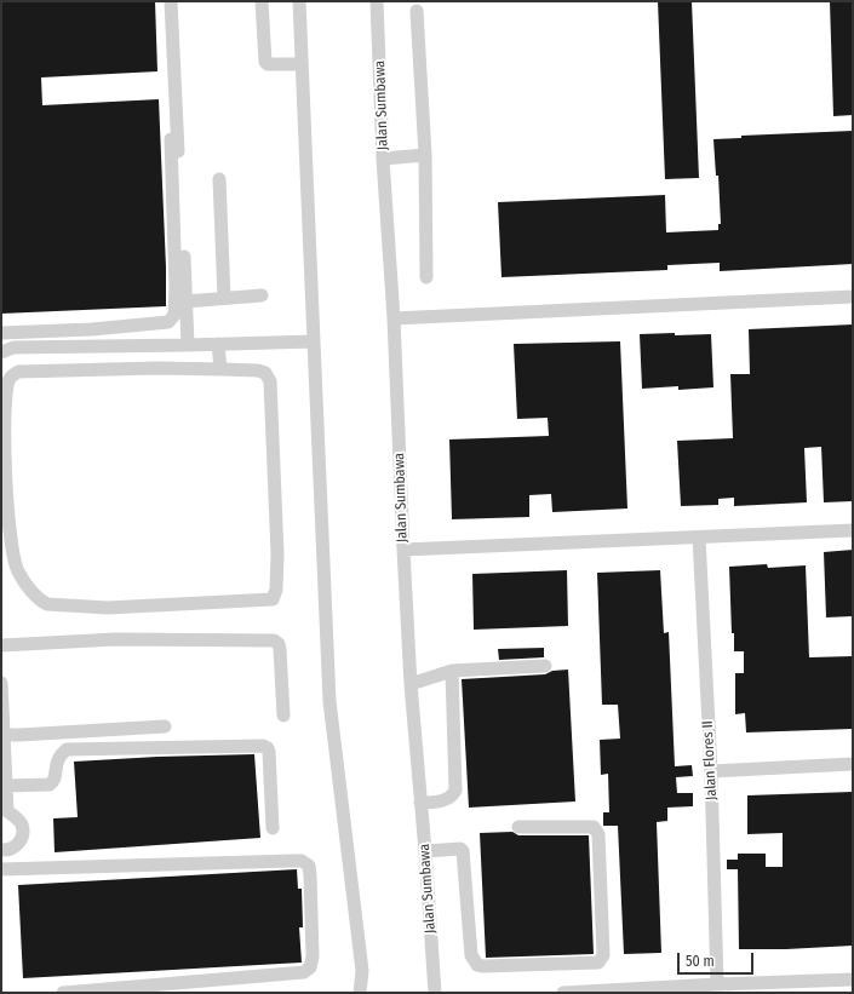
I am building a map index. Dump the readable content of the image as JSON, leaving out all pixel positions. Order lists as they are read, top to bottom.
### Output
{
  "streets": {
    "street": ["Jalan Sumbawa", "Jalan Flores II"]
  },
  "scale_bar": "50 m"
}
